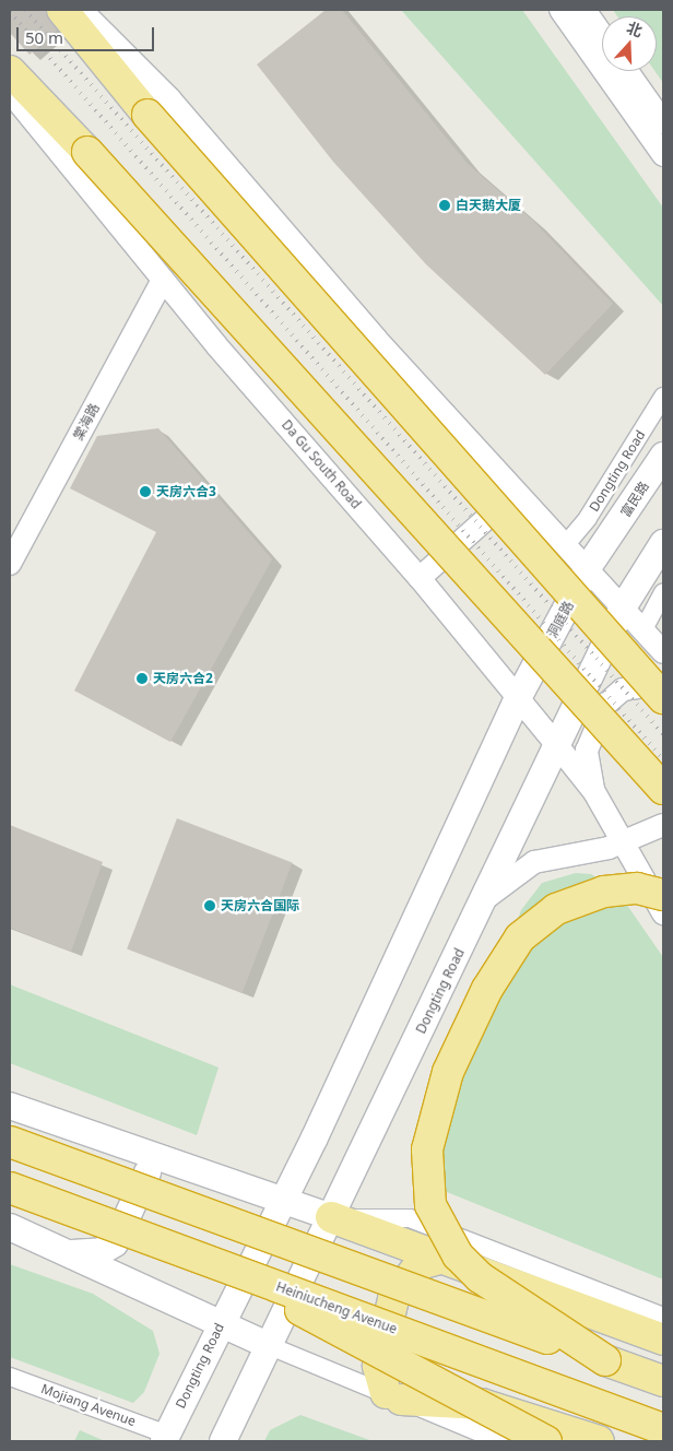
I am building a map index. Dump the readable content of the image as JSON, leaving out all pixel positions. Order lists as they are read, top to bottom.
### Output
{
  "streets": {
    "highway": ["Heiniucheng Avenue"],
    "main road": ["Dongting Road", "富民路", "洞庭路"],
    "street": ["棠海路", "Da Gu South Road", "Mojiang Avenue"]
  },
  "crossings": [
    ["棠海路", "Da Gu South Road"],
    ["Da Gu South Road", "Dongting Road"],
    ["Da Gu South Road", "洞庭路"],
    ["Dongting Road", "洞庭路"],
    ["Dongting Road", "Mojiang Avenue"],
    ["富民路", "洞庭路"]
  ],
  "places": [
    "白天鹅大厦",
    "天房六合3",
    "天房六合2",
    "天房六合国际"
  ],
  "scale_bar": "50 m",
  "north": "top"
}
